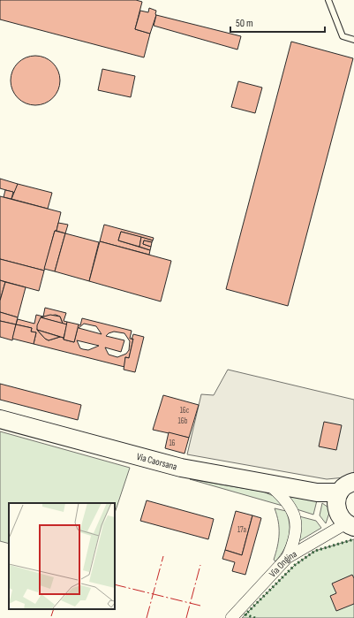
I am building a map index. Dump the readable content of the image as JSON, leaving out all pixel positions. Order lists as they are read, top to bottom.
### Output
{
  "streets": {
    "main road": ["Via Caorsana"],
    "street": ["Via Ongina"]
  },
  "house_numbers": [
    "16c",
    "16b",
    "16",
    "17a"
  ],
  "scale_bar": "50 m"
}
